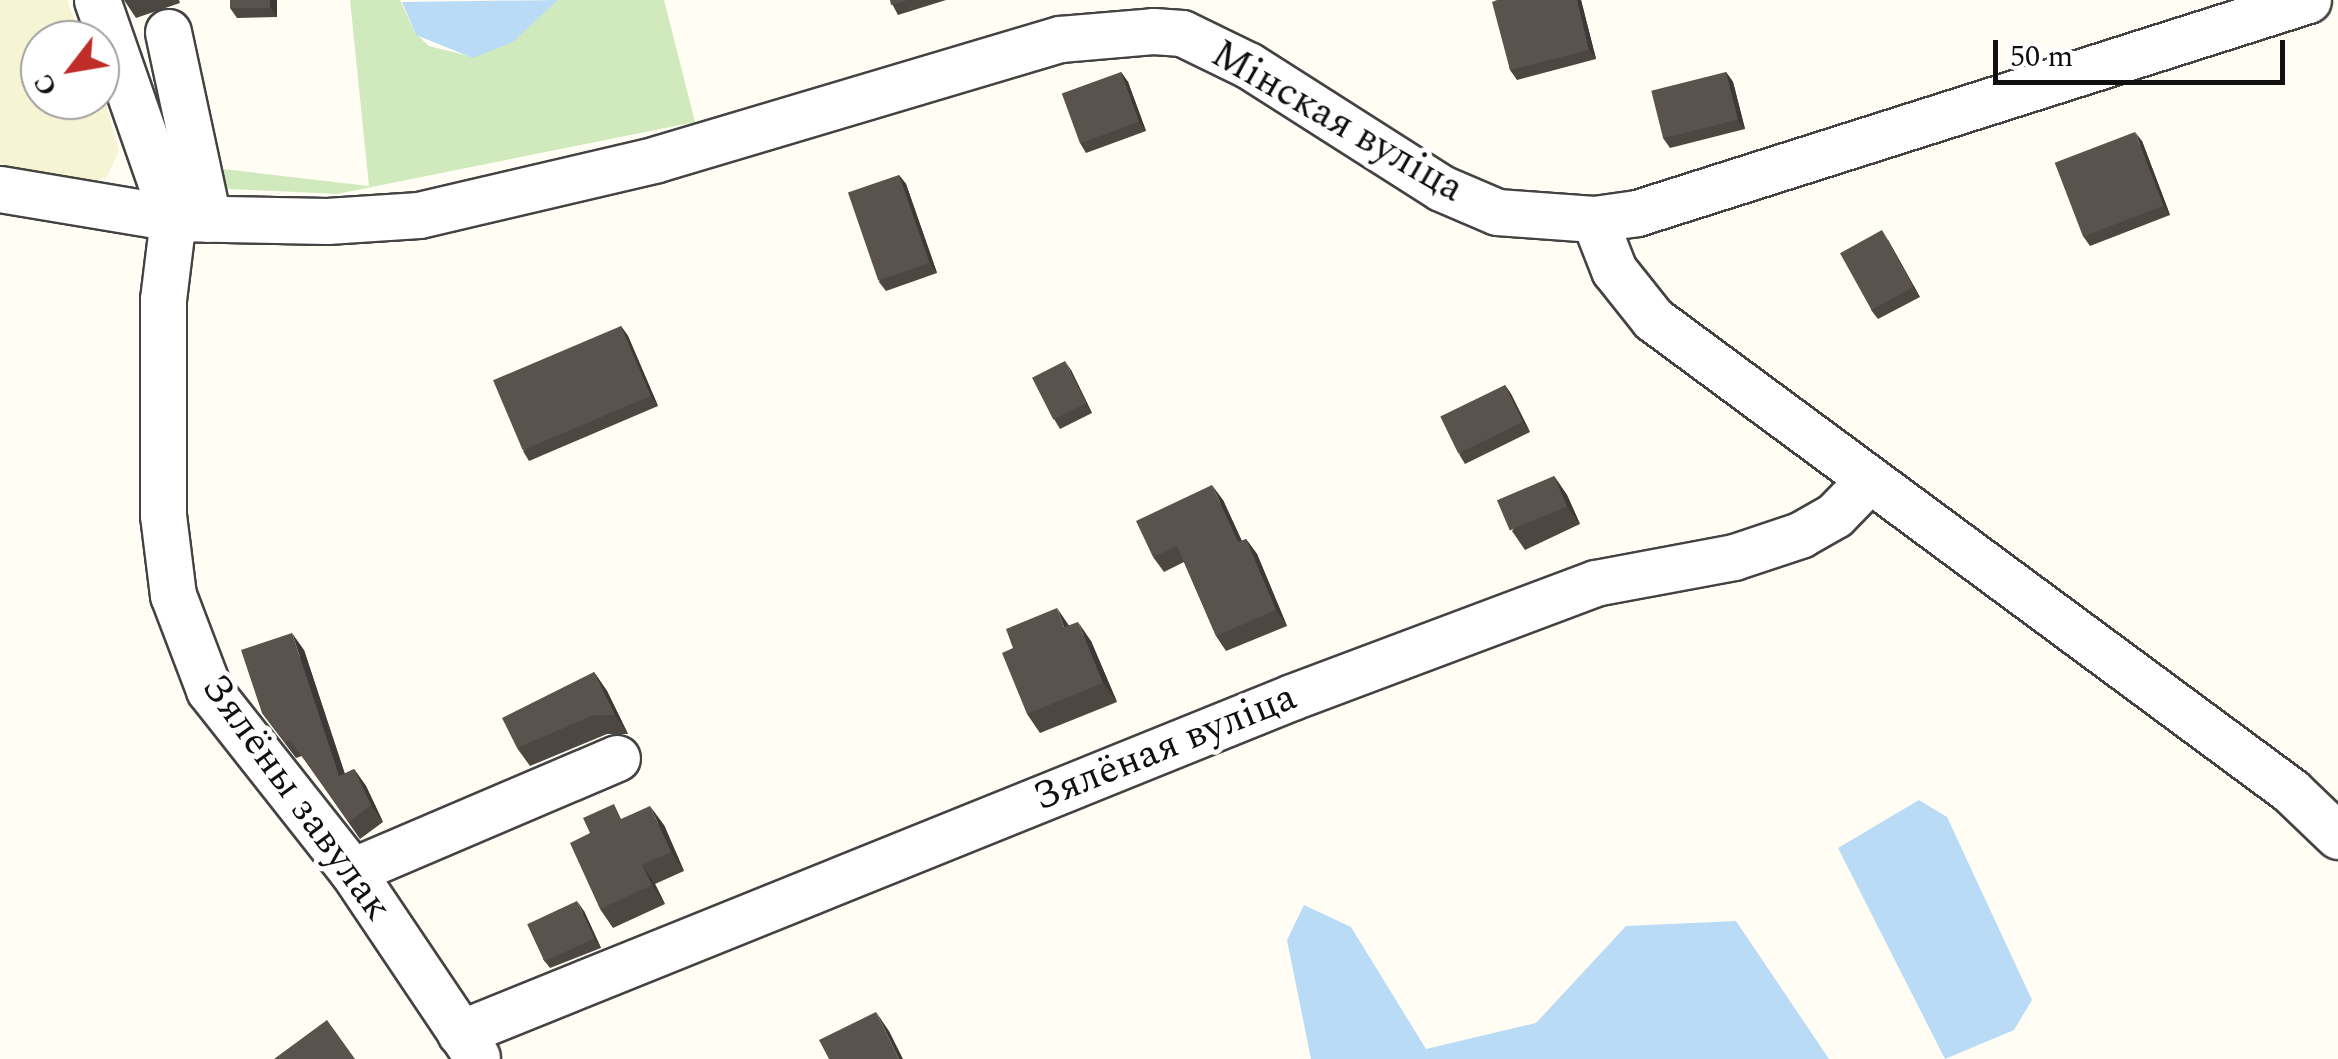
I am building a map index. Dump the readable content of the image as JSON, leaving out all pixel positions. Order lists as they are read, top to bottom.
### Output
{
  "streets": {
    "street": ["Мінская вуліца", "Зялёная вуліца", "Зялёны завулак"]
  },
  "crossings": [
    ["Мінская вуліца", "Зялёны завулак"],
    ["Зялёная вуліца", "Зялёны завулак"]
  ],
  "scale_bar": "50 m",
  "north": "bottom left"
}
